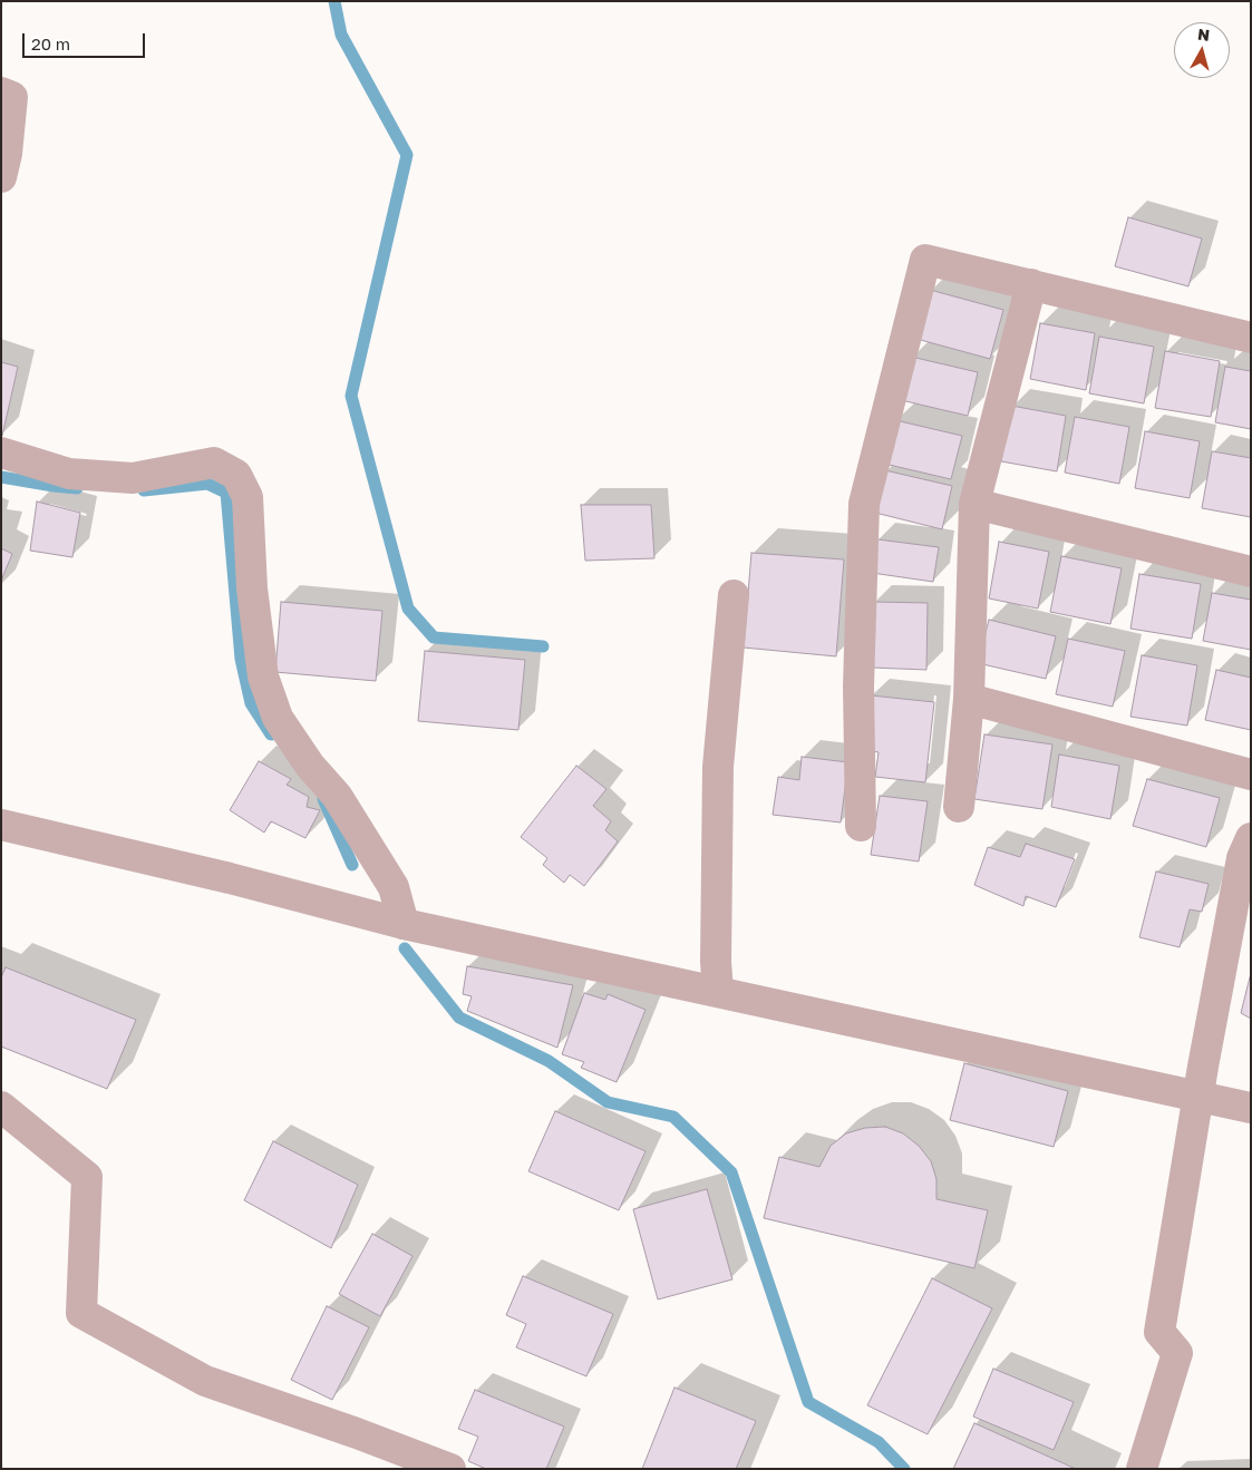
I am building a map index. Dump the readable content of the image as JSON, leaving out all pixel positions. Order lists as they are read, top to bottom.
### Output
{
  "scale_bar": "20 m",
  "north": "top"
}
